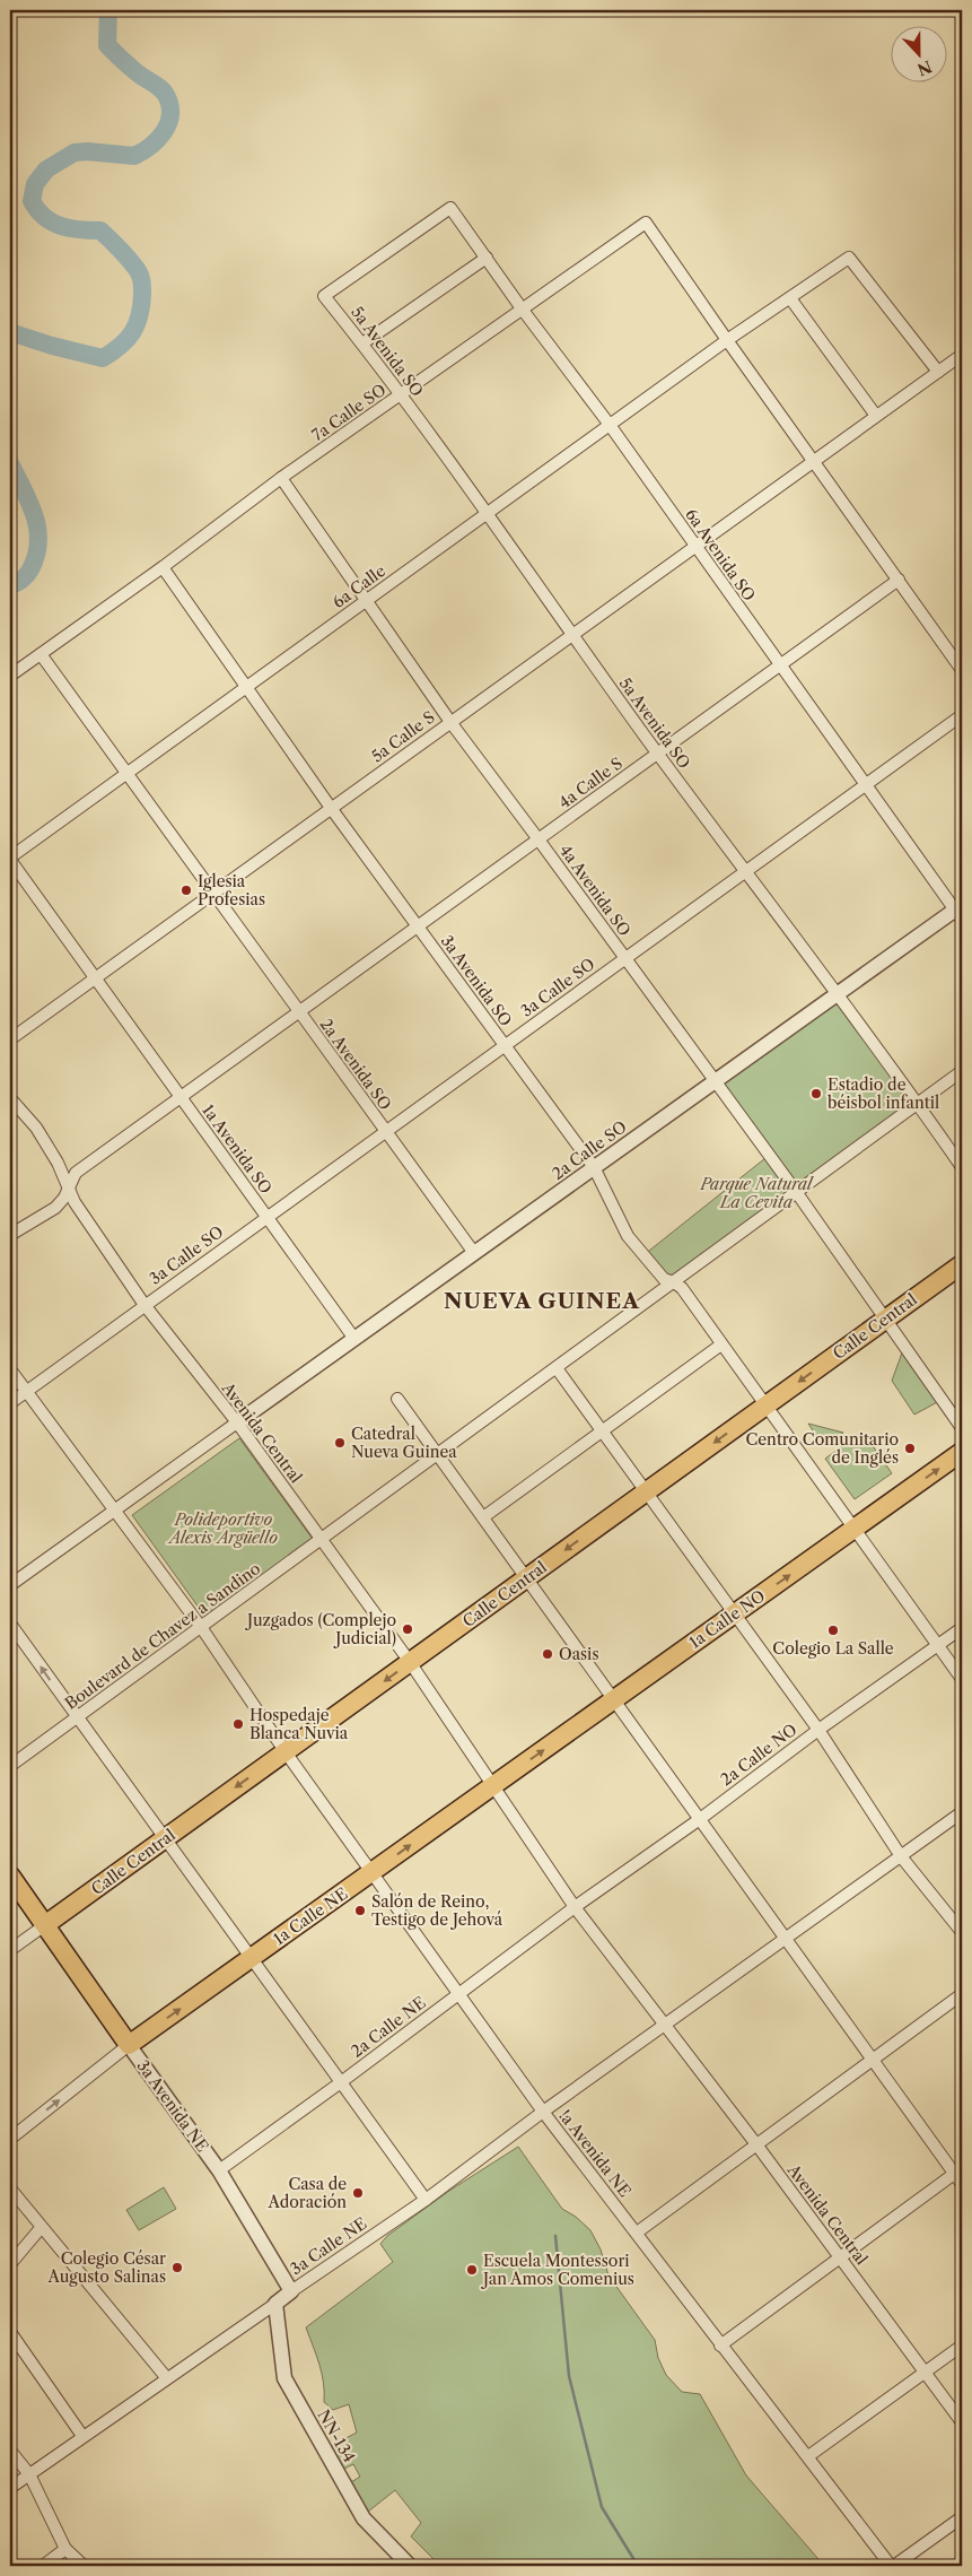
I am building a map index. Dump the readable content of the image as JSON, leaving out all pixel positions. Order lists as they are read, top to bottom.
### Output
{
  "streets": {
    "highway": [
      "Calle Central",
      "1a Calle NO",
      "1a Calle NE",
      "3a Avenida NE"
    ],
    "street": [
      "5a Avenida SO",
      "7a Calle SO",
      "6a Avenida SO",
      "6a Calle",
      "5a Calle S",
      "4a Calle S",
      "4a Avenida SO",
      "3a Avenida SO",
      "3a Calle SO",
      "2a Avenida SO",
      "1a Avenida SO",
      "2a Calle SO",
      "Avenida Central",
      "Boulevard de Chavez a Sandino",
      "2a Calle NO",
      "2a Calle NE",
      "!a Avenida NE",
      "3a Calle NE",
      "NN-134"
    ]
  },
  "crossings": [
    ["5a Avenida SO", "7a Calle SO"],
    ["5a Avenida SO", "6a Avenida SO"],
    ["5a Avenida SO", "6a Calle"],
    ["5a Avenida SO", "5a Calle S"],
    ["5a Avenida SO", "4a Calle S"],
    ["5a Avenida SO", "3a Calle SO"],
    ["5a Avenida SO", "2a Calle SO"],
    ["5a Avenida SO", "Boulevard de Chavez a Sandino"],
    ["7a Calle SO", "6a Avenida SO"],
    ["7a Calle SO", "6a Calle"],
    ["7a Calle SO", "4a Avenida SO"],
    ["7a Calle SO", "3a Avenida SO"],
    ["7a Calle SO", "2a Avenida SO"],
    ["6a Avenida SO", "6a Calle"],
    ["6a Avenida SO", "5a Calle S"],
    ["6a Avenida SO", "4a Calle S"],
    ["6a Avenida SO", "3a Calle SO"],
    ["6a Avenida SO", "2a Calle SO"],
    ["6a Calle", "5a Calle S"],
    ["6a Calle", "4a Avenida SO"],
    ["6a Calle", "3a Avenida SO"],
    ["6a Calle", "2a Avenida SO"],
    ["6a Calle", "1a Avenida SO"],
    ["5a Calle S", "4a Avenida SO"],
    ["5a Calle S", "3a Avenida SO"],
    ["5a Calle S", "2a Avenida SO"],
    ["5a Calle S", "1a Avenida SO"],
    ["4a Calle S", "4a Avenida SO"],
    ["4a Calle S", "3a Avenida SO"],
    ["4a Calle S", "2a Avenida SO"],
    ["4a Calle S", "1a Avenida SO"],
    ["4a Calle S", "Avenida Central"],
    ["4a Avenida SO", "3a Calle SO"],
    ["4a Avenida SO", "2a Calle SO"],
    ["4a Avenida SO", "Calle Central"],
    ["4a Avenida SO", "Boulevard de Chavez a Sandino"],
    ["3a Avenida SO", "3a Calle SO"],
    ["3a Avenida SO", "2a Calle SO"],
    ["3a Avenida SO", "Calle Central"],
    ["3a Avenida SO", "1a Calle NO"],
    ["3a Avenida SO", "Boulevard de Chavez a Sandino"],
    ["3a Avenida SO", "2a Calle NO"],
    ["3a Calle SO", "2a Avenida SO"],
    ["3a Calle SO", "1a Avenida SO"],
    ["3a Calle SO", "Avenida Central"],
    ["3a Calle SO", "!a Avenida NE"],
    ["2a Avenida SO", "2a Calle SO"],
    ["1a Avenida SO", "2a Calle SO"],
    ["2a Calle SO", "Avenida Central"],
    ["Calle Central", "Avenida Central"],
    ["Calle Central", "3a Avenida NE"],
    ["Calle Central", "!a Avenida NE"],
    ["Avenida Central", "1a Calle NO"],
    ["Avenida Central", "Boulevard de Chavez a Sandino"],
    ["Avenida Central", "2a Calle NO"],
    ["Avenida Central", "1a Calle NE"],
    ["Avenida Central", "2a Calle NE"],
    ["Avenida Central", "3a Calle NE"],
    ["1a Calle NO", "1a Calle NE"],
    ["Boulevard de Chavez a Sandino", "!a Avenida NE"],
    ["2a Calle NO", "2a Calle NE"],
    ["1a Calle NE", "3a Avenida NE"],
    ["1a Calle NE", "!a Avenida NE"],
    ["2a Calle NE", "3a Avenida NE"],
    ["2a Calle NE", "!a Avenida NE"],
    ["3a Avenida NE", "3a Calle NE"],
    ["!a Avenida NE", "3a Calle NE"],
    ["3a Calle NE", "NN-134"]
  ],
  "one_way": ["Calle Central", "1a Calle NO", "1a Calle NE"],
  "districts": ["NUEVA GUINEA"],
  "parks": ["Parque Natural La Cevita", "Polideportivo Alexis Argüello"],
  "places": [
    "Iglesia Profesias",
    "Estadio de béisbol infantil",
    "Catedral Nueva Guinea",
    "Centro Comunitario de Inglés",
    "Juzgados (Complejo Judicial)",
    "Colegio La Salle",
    "Oasis",
    "Hospedaje Blanca Nuvia",
    "Salón de Reino, Testigo de Jehová",
    "Casa de Adoración",
    "Colegio César Augusto Salinas",
    "Escuela Montessori Jan Amos Comenius"
  ],
  "north": "bottom"
}
